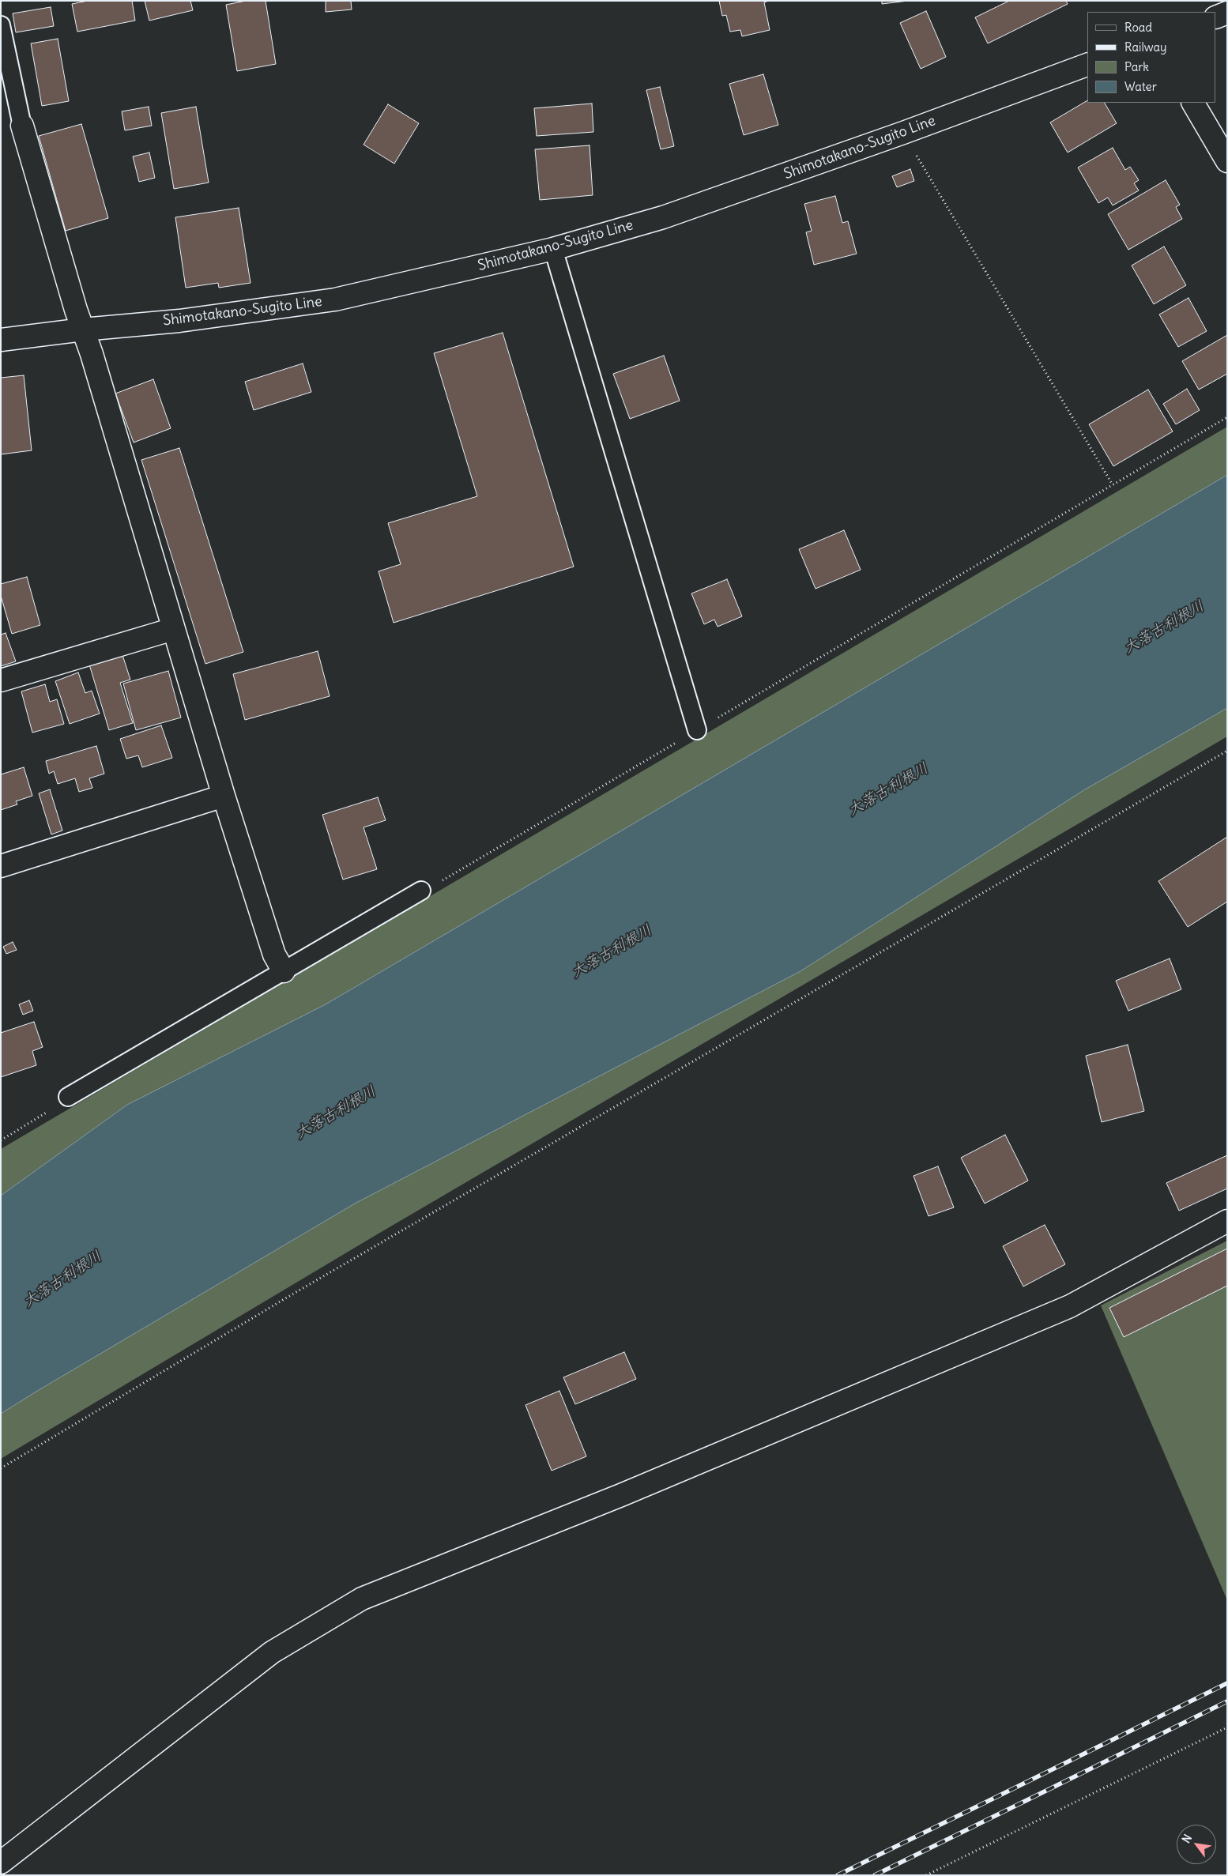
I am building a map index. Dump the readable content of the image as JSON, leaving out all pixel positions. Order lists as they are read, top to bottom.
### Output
{
  "streets": {
    "street": ["Shimotakano-Sugito Line"]
  },
  "water": ["大落古利根川"],
  "legend": [
    "Road",
    "Railway",
    "Park",
    "Water"
  ],
  "north": "top left"
}
